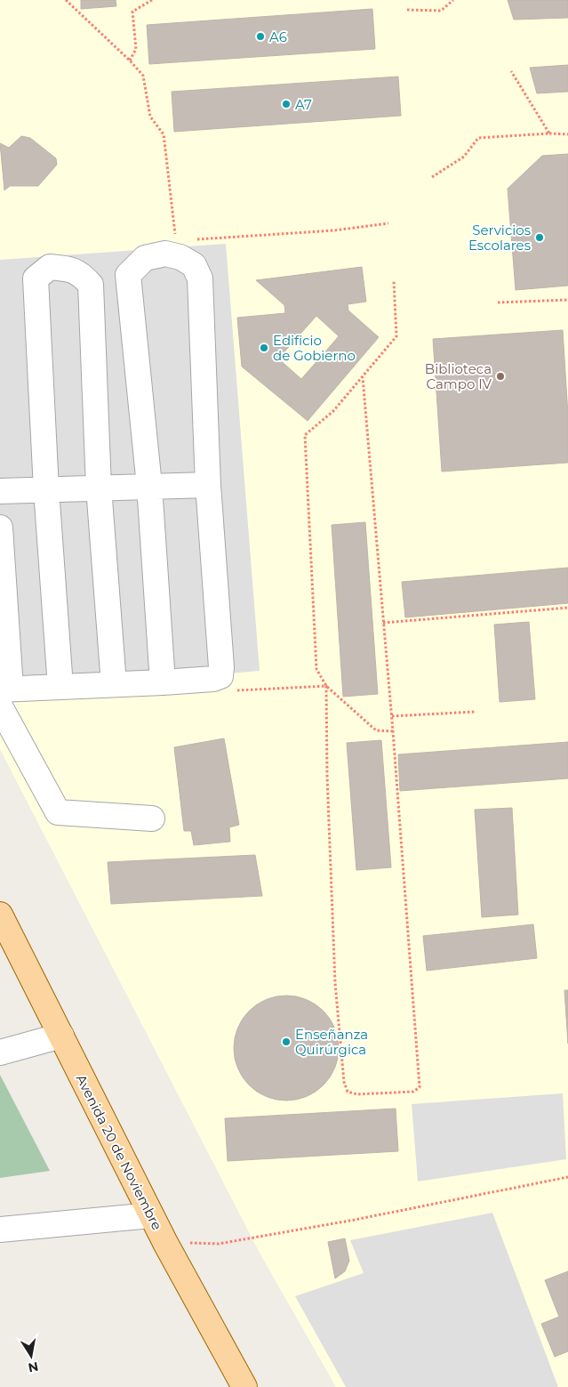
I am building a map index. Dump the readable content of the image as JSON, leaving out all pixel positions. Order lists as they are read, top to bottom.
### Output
{
  "streets": {
    "main road": ["Avenida 20 de Noviembre"]
  },
  "places": [
    "A6",
    "A7",
    "Servicios Escolares",
    "Edificio de Gobierno",
    "Biblioteca Campo IV",
    "Enseñanza Quirúrgica"
  ],
  "north": "bottom"
}
